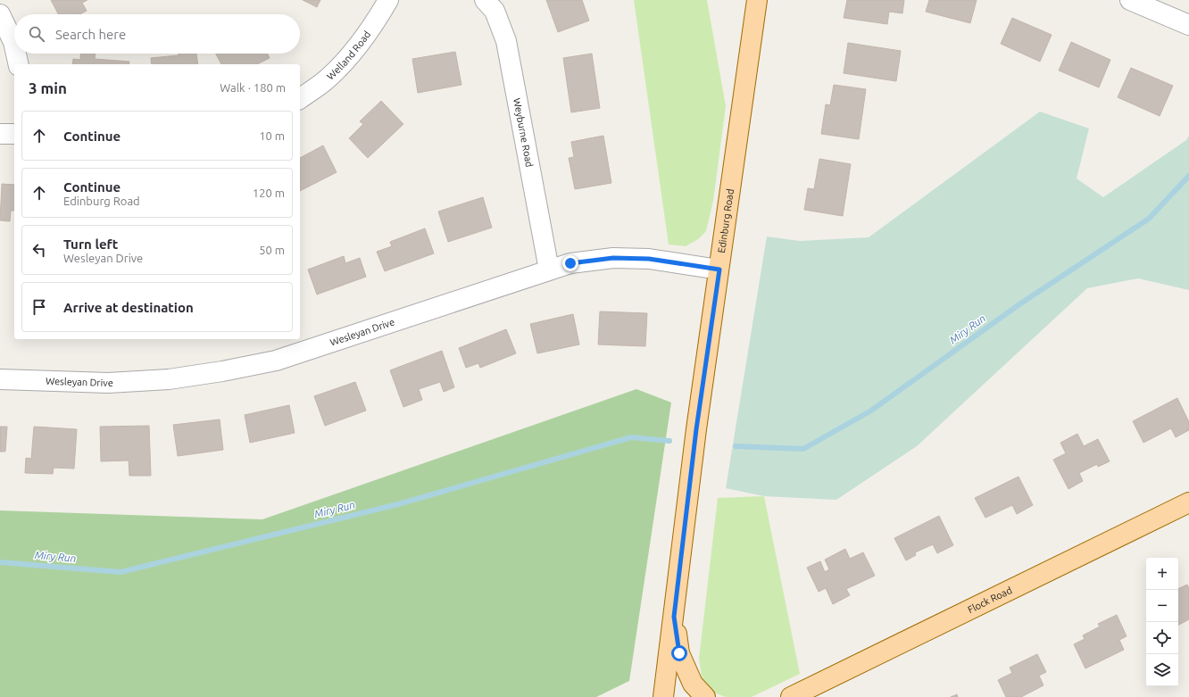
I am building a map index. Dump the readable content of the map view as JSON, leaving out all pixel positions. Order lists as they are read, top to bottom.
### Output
{
  "streets": {
    "main road": ["Edinburg Road", "Flock Road"],
    "street": ["Welland Road", "Weyburne Road", "Wesleyan Drive"]
  },
  "crossings": [
    ["Weyburne Road", "Wesleyan Drive"],
    ["Edinburg Road", "Wesleyan Drive"]
  ],
  "water": ["Miry Run"],
  "page": {
    "search": "Search here",
    "heading": ["3 min", "Walk · 180 m"],
    "list": [
      ["Continue", "10 m"],
      ["Continue", "Edinburg Road", "120 m"],
      ["Turn left", "Wesleyan Drive", "50 m"],
      "Arrive at destination"
    ],
    "map_buttons": ["+", "−"]
  }
}
